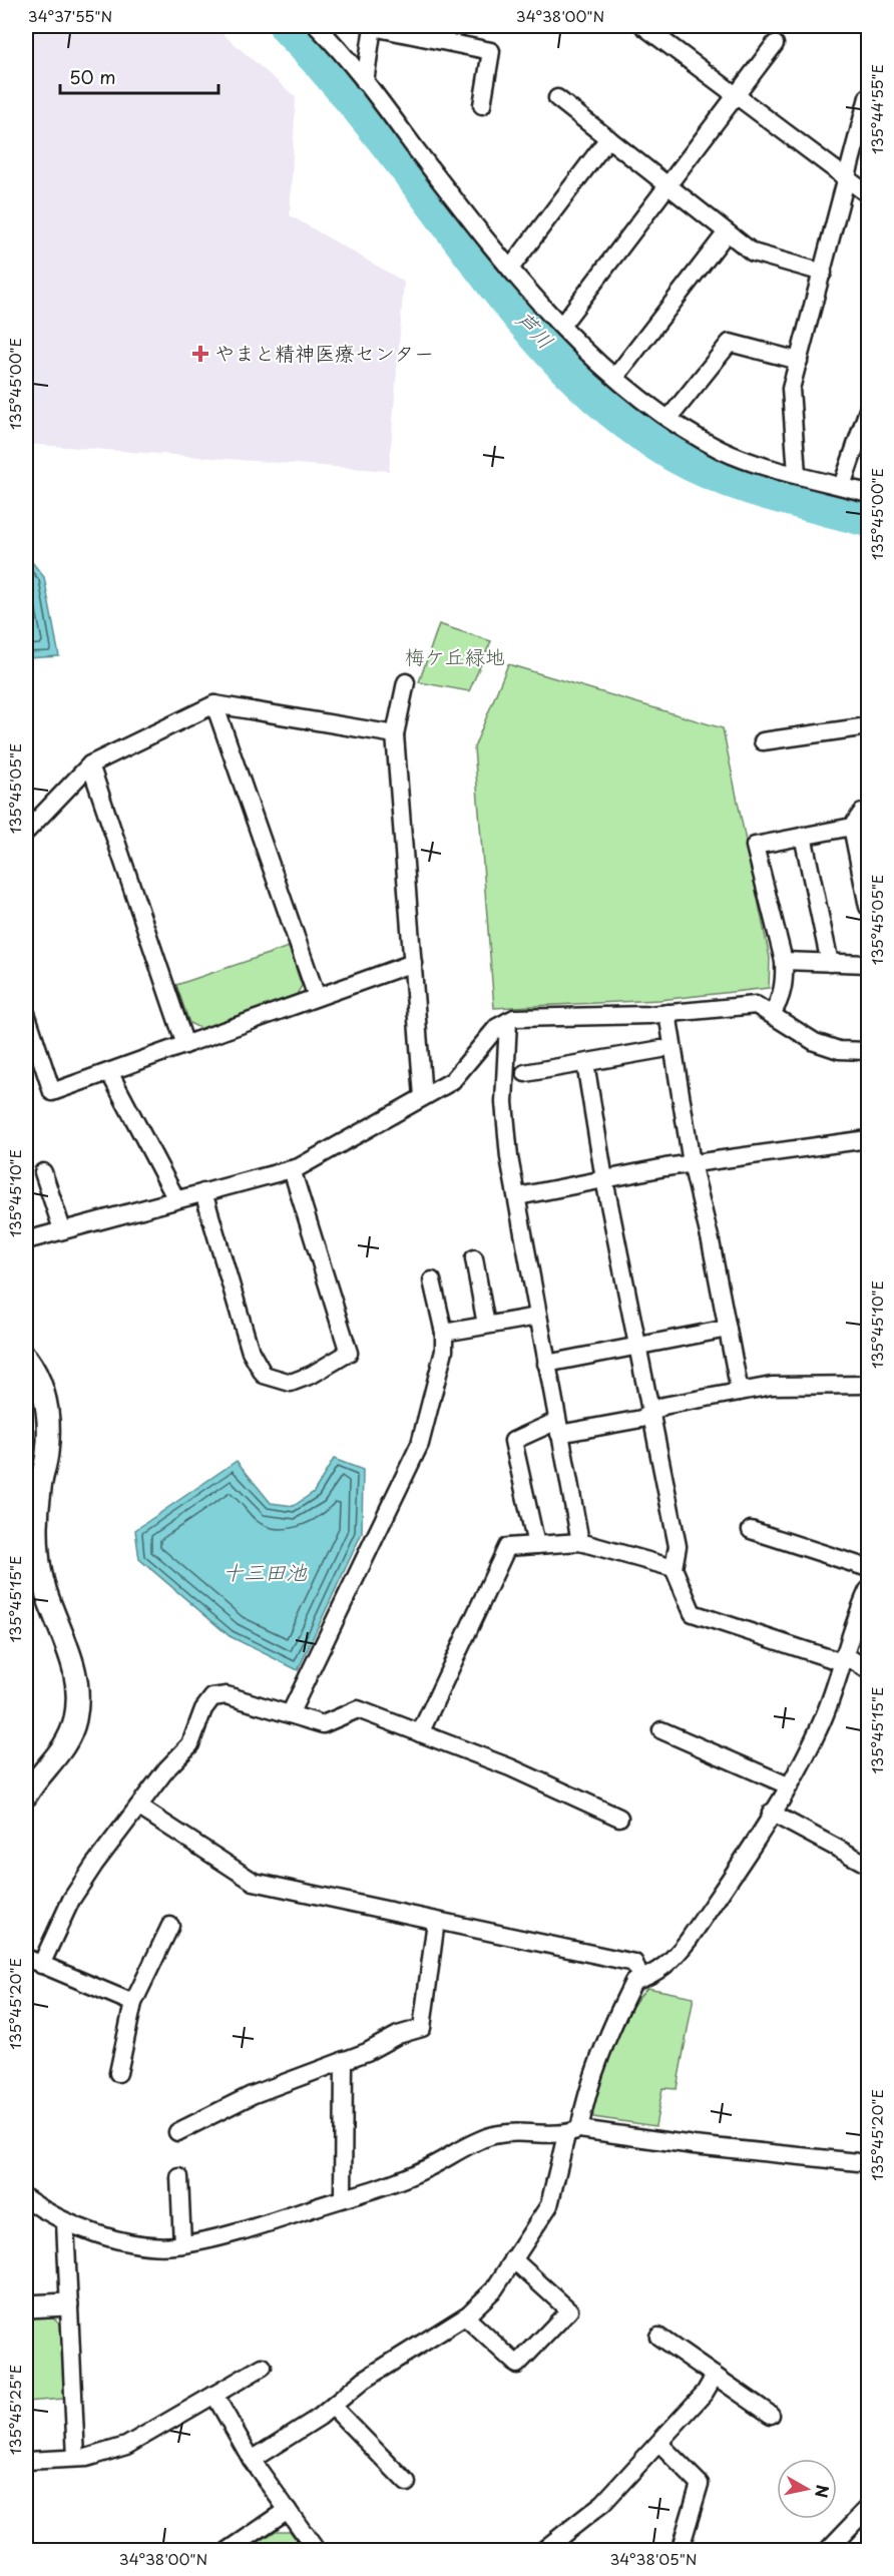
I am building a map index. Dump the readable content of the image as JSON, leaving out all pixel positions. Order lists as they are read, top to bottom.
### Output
{
  "water": ["芦川", "十三田池"],
  "parks": ["梅ケ丘緑地"],
  "places": {
    "health": ["やまと精神医療センター"]
  },
  "scale_bar": "50 m",
  "north": "right",
  "coordinates": [
    "34°37'55\"N",
    "34°38'00\"N",
    "135°44'55\"E",
    "135°45'00\"E",
    "135°45'05\"E",
    "135°45'10\"E",
    "135°45'15\"E",
    "135°45'20\"E",
    "135°45'25\"E",
    "34°38'05\"N"
  ]
}
